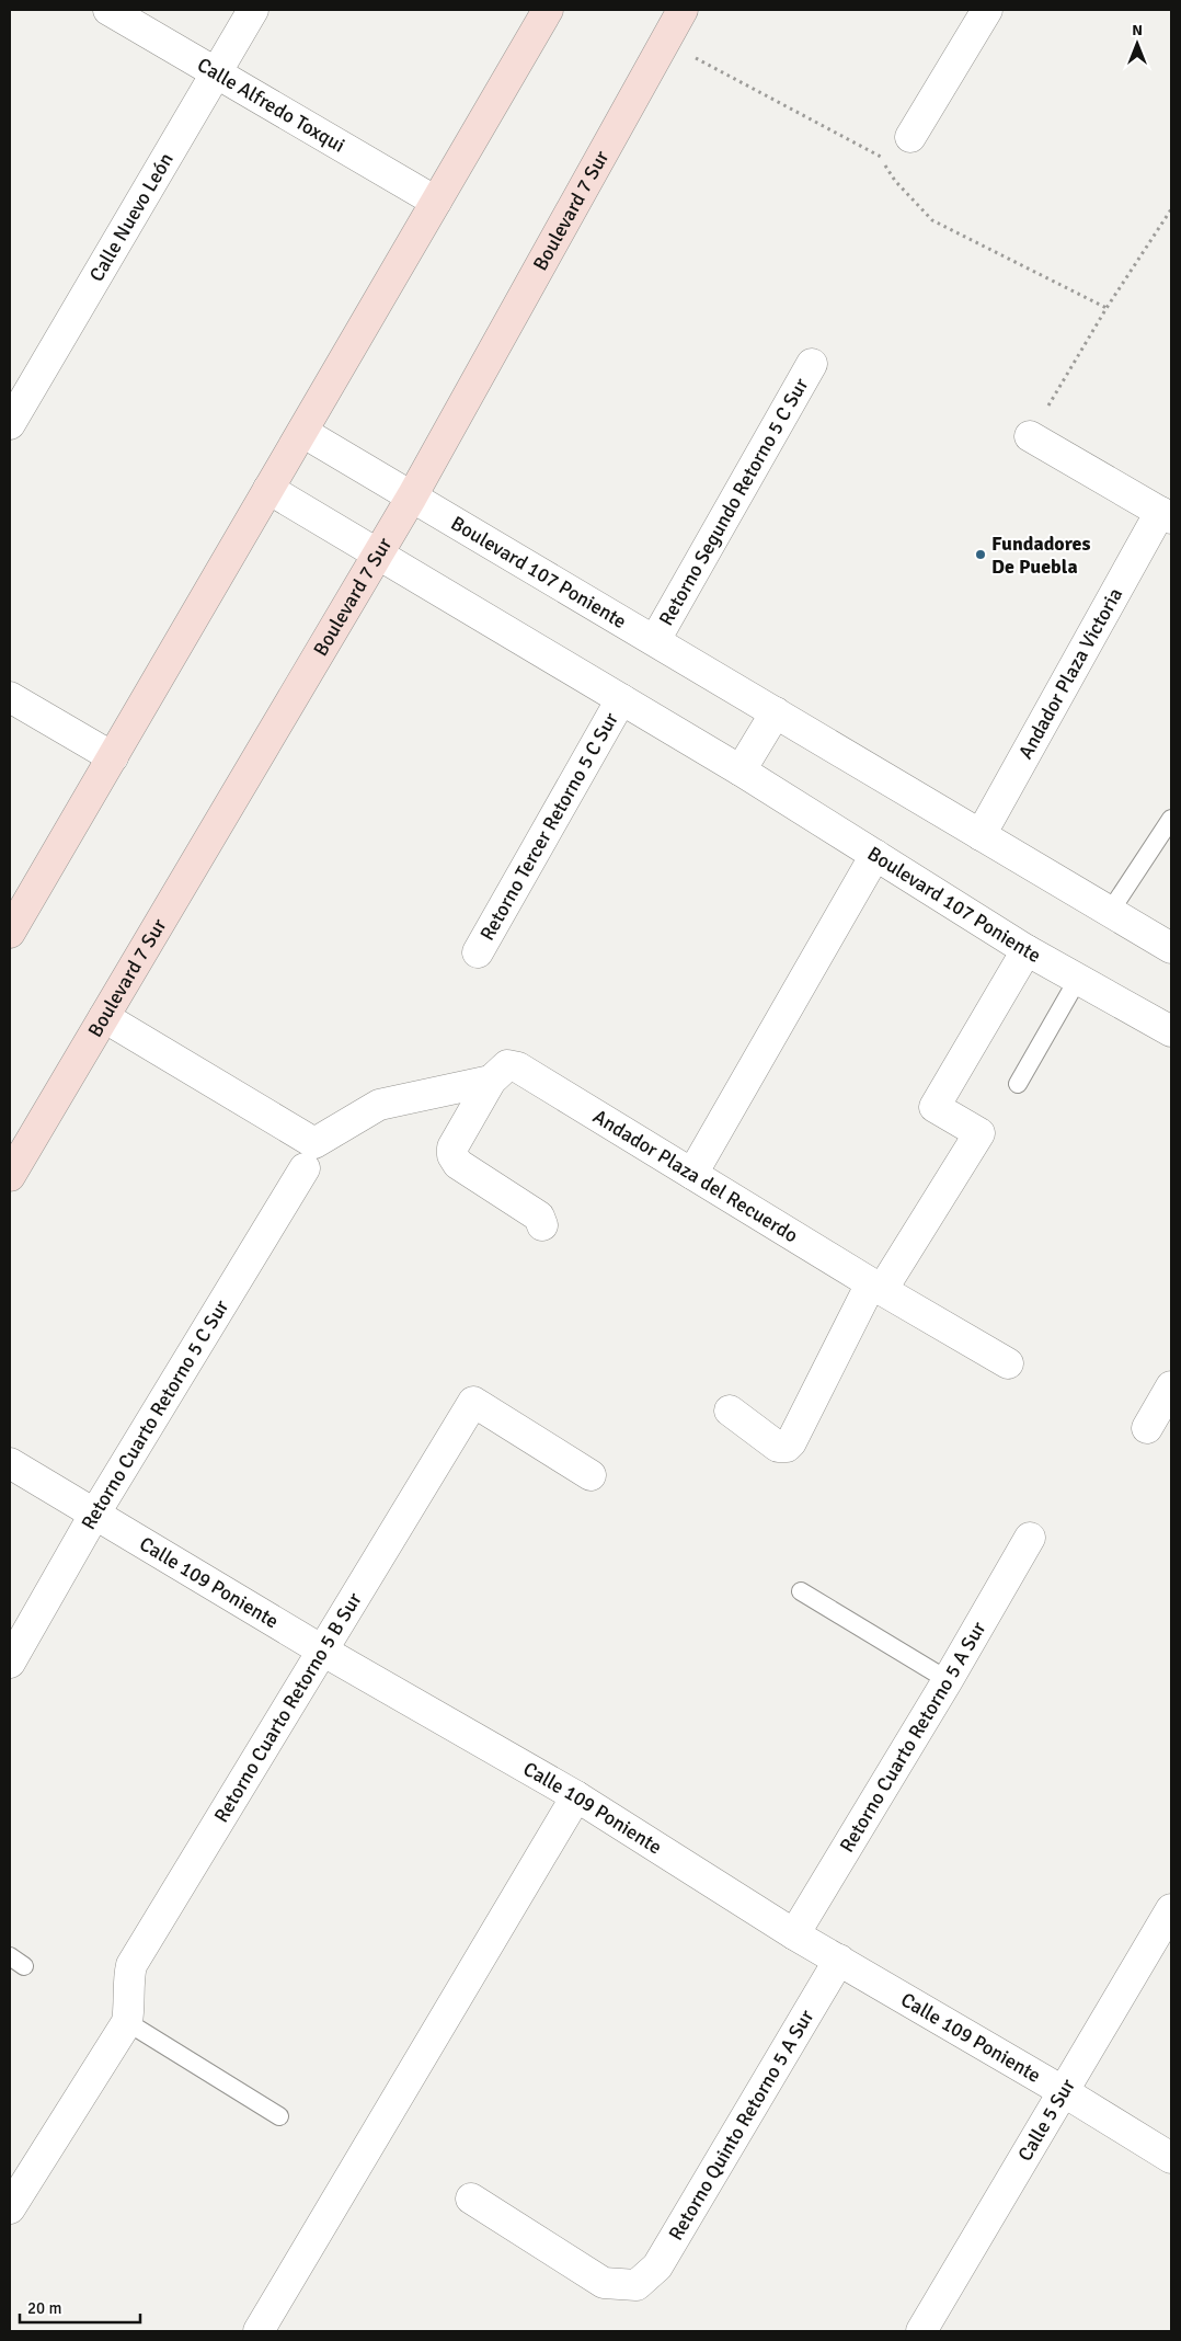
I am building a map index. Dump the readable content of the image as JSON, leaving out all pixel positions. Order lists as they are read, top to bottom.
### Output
{
  "streets": {
    "street": [
      "Calle Alfredo Toxqui",
      "Boulevard 7 Sur",
      "Calle Nuevo León",
      "Retorno Segundo Retorno 5 C Sur",
      "Boulevard 107 Poniente",
      "Andador Plaza Victoria",
      "Retorno Tercer Retorno 5 C Sur",
      "Andador Plaza del Recuerdo",
      "Retorno Cuarto Retorno 5 C Sur",
      "Calle 109 Poniente",
      "Retorno Cuarto Retorno 5 B Sur",
      "Retorno Cuarto Retorno 5 A Sur",
      "Calle 5 Sur",
      "Retorno Quinto Retorno 5 A Sur"
    ]
  },
  "crossings": [
    ["Calle Alfredo Toxqui", "Calle Nuevo León"],
    ["Boulevard 7 Sur", "Boulevard 107 Poniente"],
    ["Retorno Segundo Retorno 5 C Sur", "Boulevard 107 Poniente"],
    ["Boulevard 107 Poniente", "Andador Plaza Victoria"],
    ["Boulevard 107 Poniente", "Retorno Tercer Retorno 5 C Sur"],
    ["Retorno Cuarto Retorno 5 C Sur", "Calle 109 Poniente"],
    ["Calle 109 Poniente", "Retorno Cuarto Retorno 5 B Sur"],
    ["Calle 109 Poniente", "Retorno Cuarto Retorno 5 A Sur"],
    ["Calle 109 Poniente", "Calle 5 Sur"],
    ["Calle 109 Poniente", "Retorno Quinto Retorno 5 A Sur"]
  ],
  "places": ["Fundadores De Puebla"],
  "scale_bar": "20 m",
  "north": "top"
}
